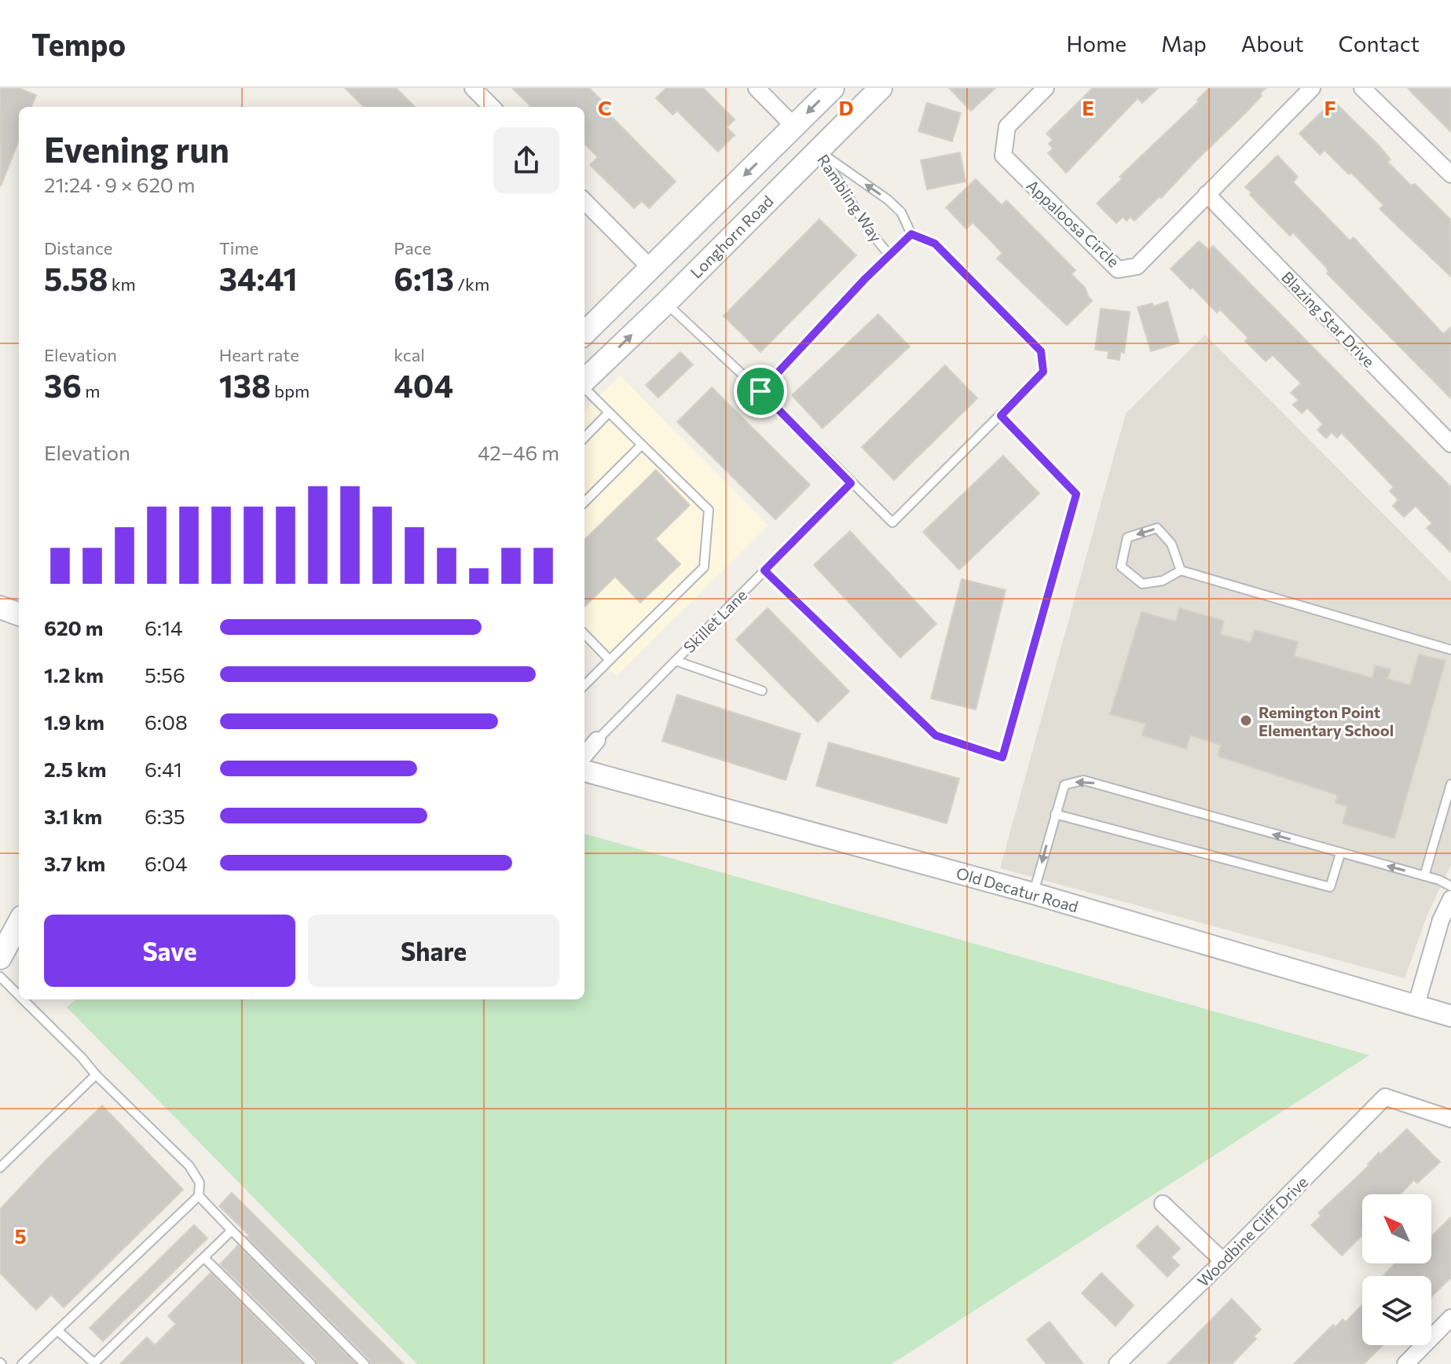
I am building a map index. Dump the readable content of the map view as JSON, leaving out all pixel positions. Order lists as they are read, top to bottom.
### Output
{
  "streets": {
    "main road": ["Longhorn Road"],
    "street": [
      "Appaloosa Circle",
      "Blazing Star Drive",
      "Skillet Lane",
      "Old Decatur Road",
      "Woodbine Cliff Drive"
    ],
    "lane": ["Rambling Way"]
  },
  "crossings": [
    ["Rambling Way", "Longhorn Road"],
    ["Appaloosa Circle", "Blazing Star Drive"]
  ],
  "places": ["Remington Point Elementary School"],
  "north": "top left",
  "page": {
    "header": "Tempo",
    "nav": [
      "Home",
      "Map",
      "About",
      "Contact"
    ],
    "heading": ["Evening run", "21:24 · 9 × 620 m"],
    "stats": [
      ["Distance", "5.58 km"],
      ["Time", "34:41"],
      ["Pace", "6:13 /km"],
      ["Elevation", "36 m"],
      ["Heart rate", "138 bpm"],
      ["kcal", "404"]
    ],
    "chart": ["Elevation", "42–46 m"],
    "list": [
      {
        "name": "620 m",
        "note": "6:14"
      },
      {
        "name": "1.2 km",
        "note": "5:56"
      },
      {
        "name": "1.9 km",
        "note": "6:08"
      },
      {
        "name": "2.5 km",
        "note": "6:41"
      },
      {
        "name": "3.1 km",
        "note": "6:35"
      },
      {
        "name": "3.7 km",
        "note": "6:04"
      }
    ],
    "buttons": ["Save", "Share"]
  },
  "grid": {
    "columns": [
      "C",
      "D",
      "E",
      "F"
    ],
    "rows": ["5"]
  }
}
